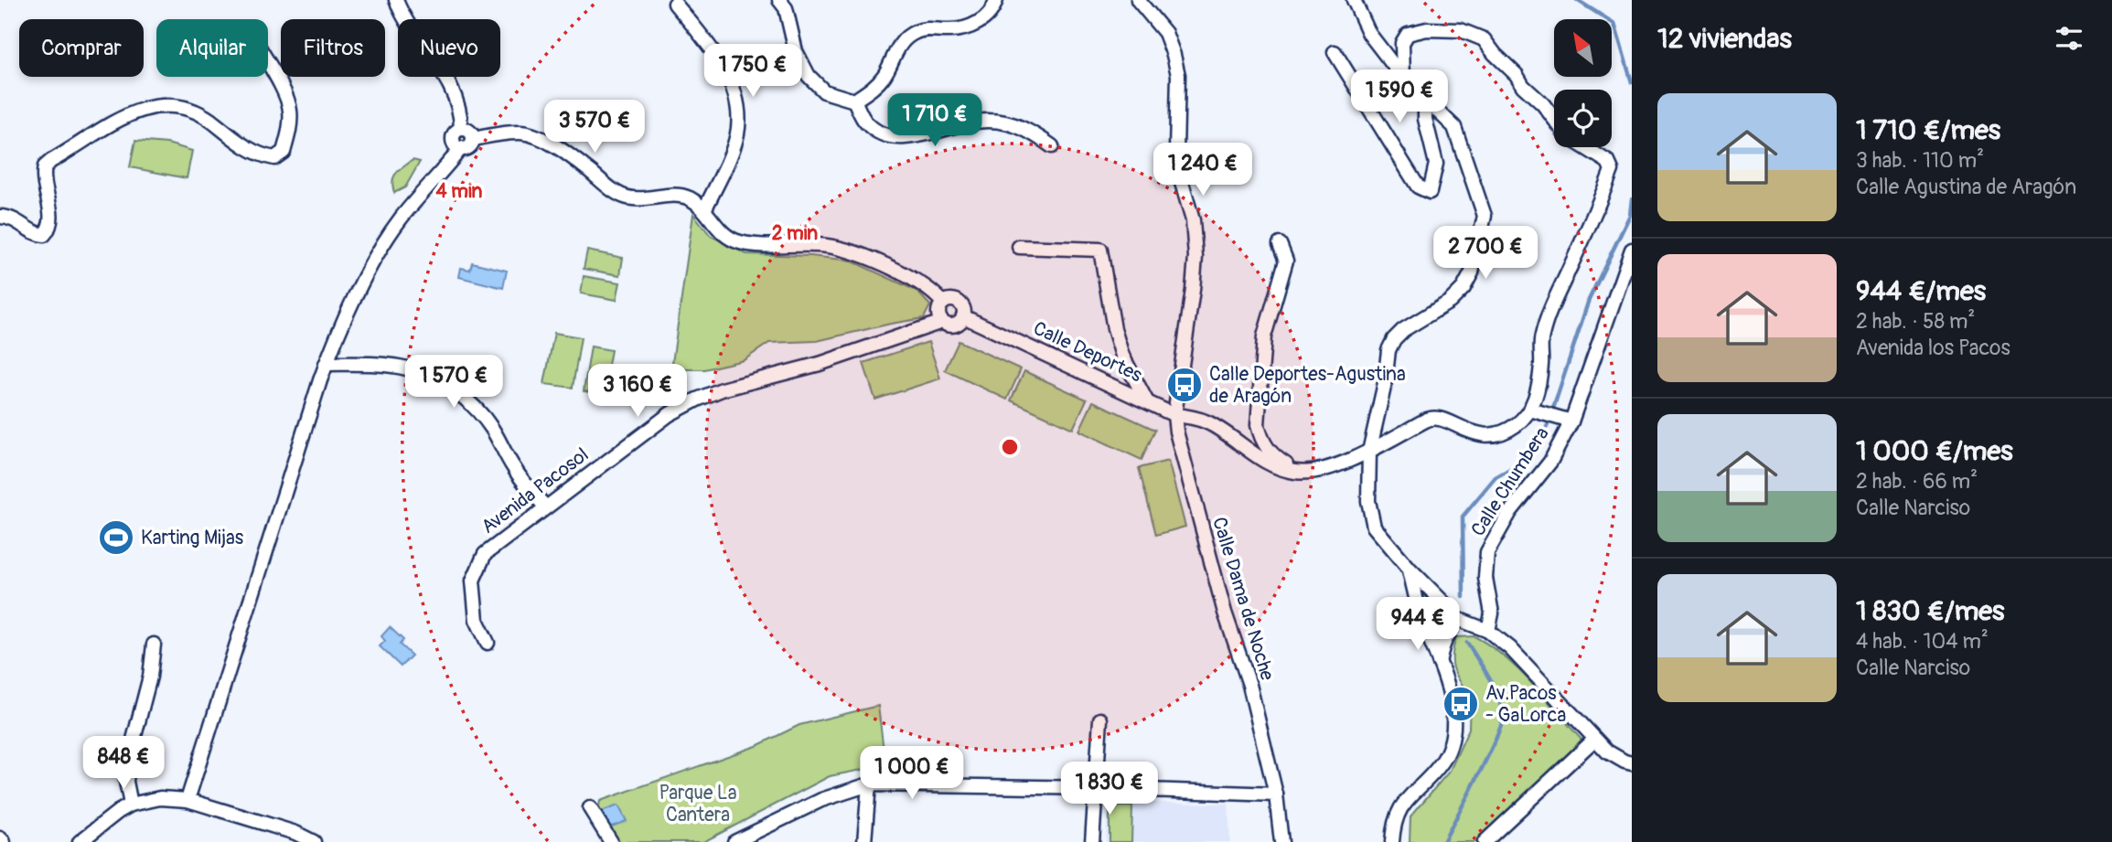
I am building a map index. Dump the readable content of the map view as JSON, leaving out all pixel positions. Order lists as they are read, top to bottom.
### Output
{
  "streets": {
    "street": [
      "Calle Deportes",
      "Calle Chumbera",
      "Avenida Pacosol",
      "Calle Dama de Noche"
    ]
  },
  "crossings": [
    ["Calle Deportes", "Calle Chumbera"],
    ["Calle Deportes", "Avenida Pacosol"],
    ["Calle Deportes", "Calle Dama de Noche"]
  ],
  "parks": ["Parque La Cantera"],
  "places": {
    "bus stop": ["Calle Deportes-Agustina de Aragón", "Av.Pacos - GªLorca"],
    "sports": ["Karting Mijas"]
  },
  "north": "top left",
  "page": {
    "heading": "12 viviendas",
    "chip": [
      "Comprar",
      "Alquilar",
      "Filtros",
      "Nuevo"
    ],
    "price": [
      "1 750 €",
      "1 590 €",
      "1 710 €",
      "3 570 €",
      "1 240 €",
      "2 700 €",
      "1 570 €",
      "3 160 €",
      "944 €",
      "848 €",
      "1 000 €",
      "1 830 €"
    ],
    "list": [
      {
        "name": "1 710 €/mes",
        "note": "3 hab. · 110 m² · Calle Agustina de Aragón"
      },
      {
        "name": "944 €/mes",
        "note": "2 hab. · 58 m² · Avenida los Pacos"
      },
      {
        "name": "1 000 €/mes",
        "note": "2 hab. · 66 m² · Calle Narciso"
      },
      {
        "name": "1 830 €/mes",
        "note": "4 hab. · 104 m² · Calle Narciso"
      }
    ]
  },
  "rings": ["4 min", "2 min"]
}
